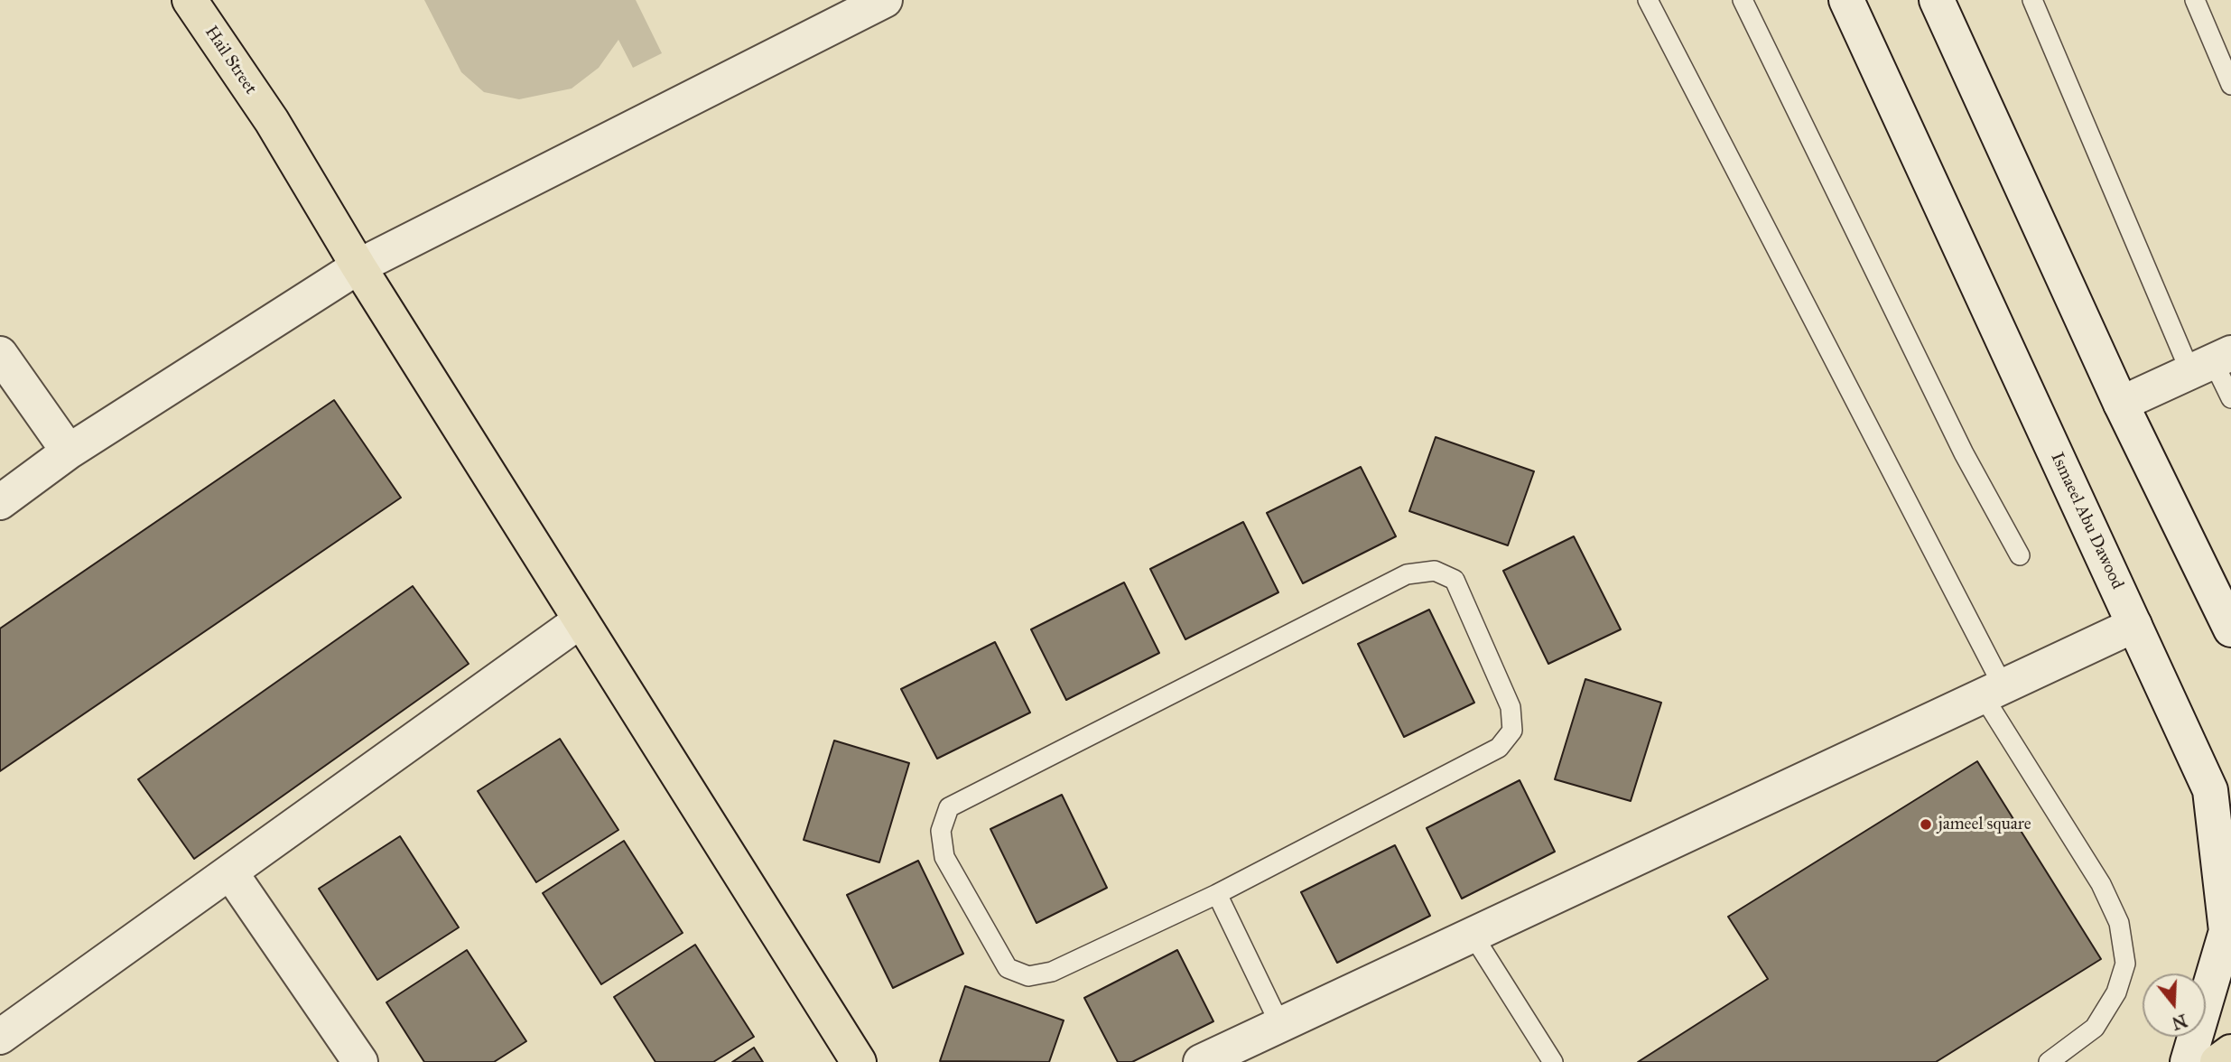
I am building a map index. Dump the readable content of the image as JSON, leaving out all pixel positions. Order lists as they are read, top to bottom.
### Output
{
  "streets": {
    "main road": ["Hail Street"],
    "street": ["Ismaeel Abu Dawood"]
  },
  "places": ["jameel square"],
  "north": "bottom"
}
